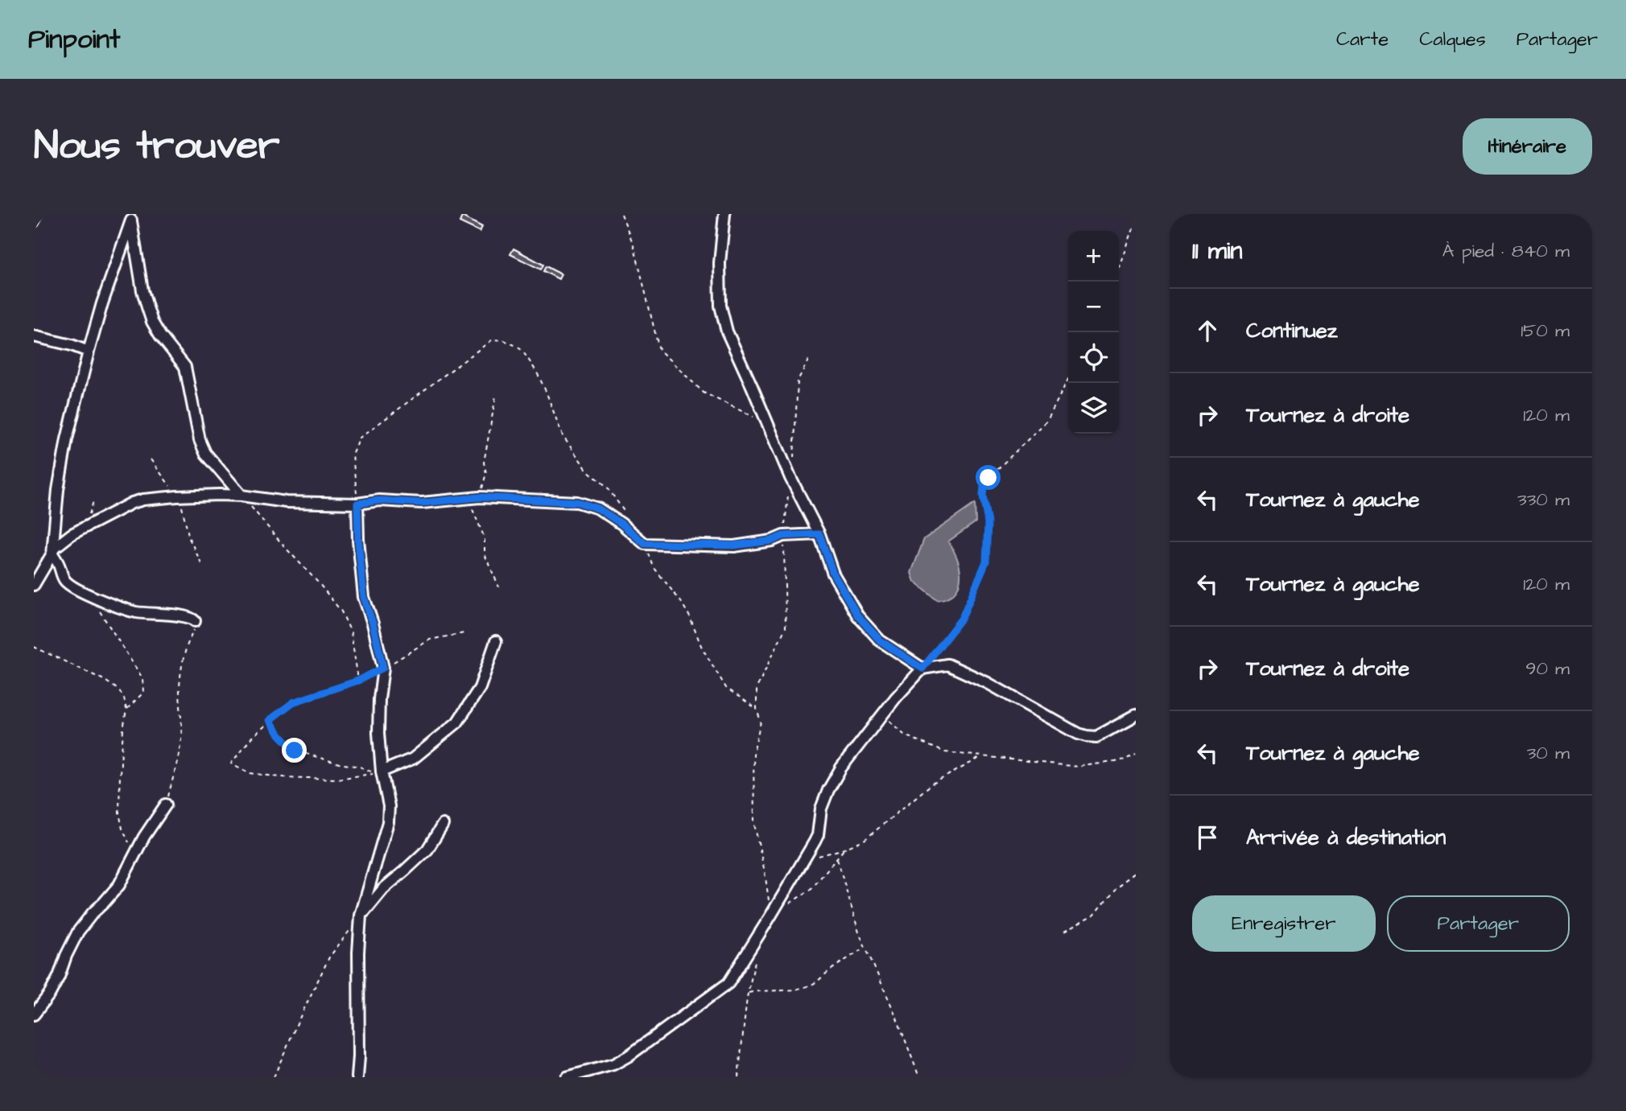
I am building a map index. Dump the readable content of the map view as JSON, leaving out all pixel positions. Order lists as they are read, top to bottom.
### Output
{
  "page": {
    "header": "Pinpoint",
    "nav": ["Carte", "Calques", "Partager"],
    "buttons": [
      "Itinéraire",
      ["Enregistrer", "Partager"]
    ],
    "title": "Nous trouver",
    "heading": ["11 min", "À pied · 840 m"],
    "map_buttons": ["+", "−"],
    "list": [
      ["Continuez", "150 m"],
      ["Tournez à droite", "120 m"],
      ["Tournez à gauche", "330 m"],
      ["Tournez à gauche", "120 m"],
      ["Tournez à droite", "90 m"],
      ["Tournez à gauche", "30 m"],
      "Arrivée à destination"
    ]
  }
}
